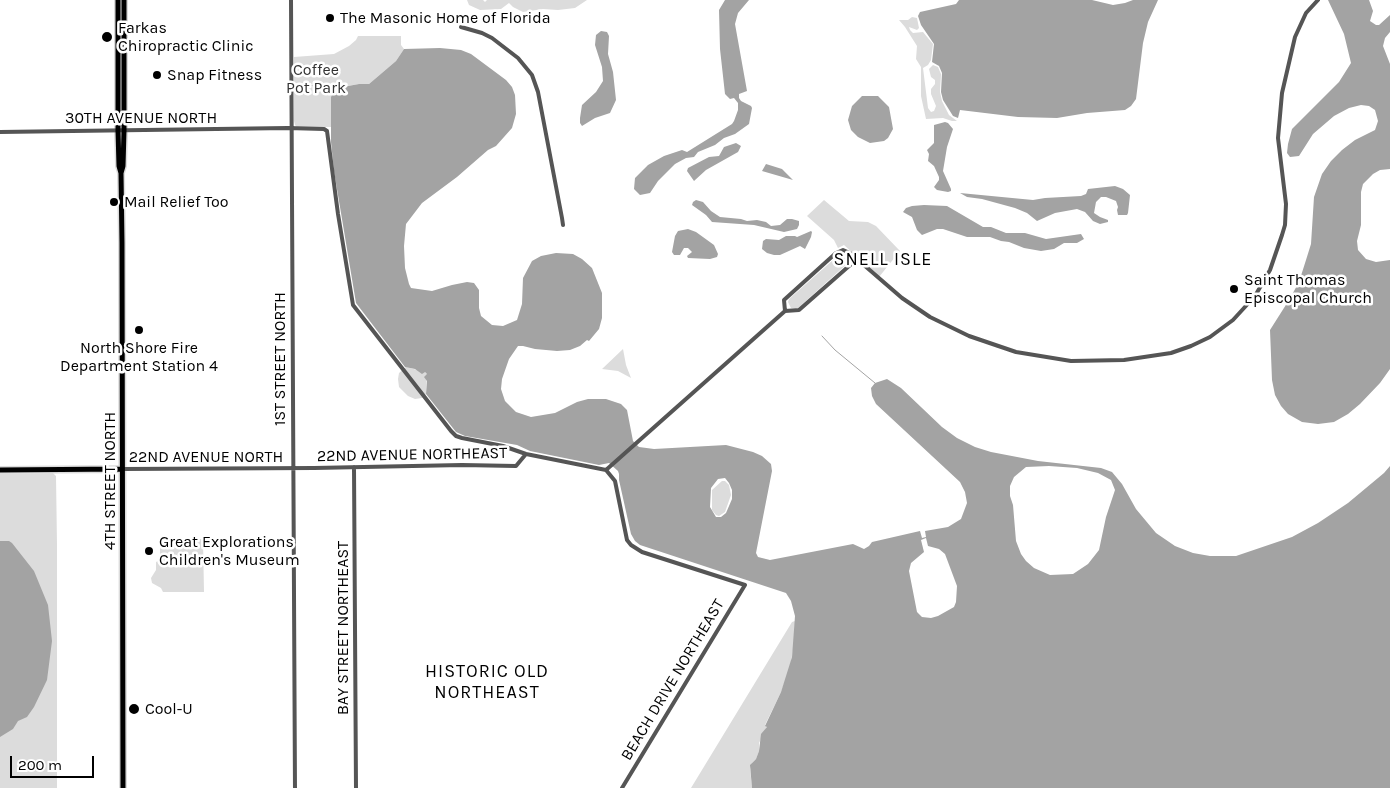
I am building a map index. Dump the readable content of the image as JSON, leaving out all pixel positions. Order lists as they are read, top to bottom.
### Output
{
  "streets": {
    "main road": ["22ND AVENUE NORTH", "4TH STREET NORTH"],
    "street": [
      "30TH AVENUE NORTH",
      "1ST STREET NORTH",
      "22ND AVENUE NORTHEAST",
      "BAY STREET NORTHEAST",
      "BEACH DRIVE NORTHEAST"
    ]
  },
  "crossings": [
    ["30TH AVENUE NORTH", "1ST STREET NORTH"],
    ["30TH AVENUE NORTH", "4TH STREET NORTH"],
    ["1ST STREET NORTH", "22ND AVENUE NORTHEAST"],
    ["1ST STREET NORTH", "22ND AVENUE NORTH"],
    ["22ND AVENUE NORTHEAST", "22ND AVENUE NORTH"],
    ["22ND AVENUE NORTHEAST", "BAY STREET NORTHEAST"],
    ["22ND AVENUE NORTH", "4TH STREET NORTH"]
  ],
  "districts": ["SNELL ISLE", "HISTORIC OLD NORTHEAST"],
  "parks": ["Coffee Pot Park"],
  "places": [
    "The Masonic Home of Florida",
    "Farkas Chiropractic Clinic",
    "Snap Fitness",
    "Mail Relief Too",
    "Saint Thomas Episcopal Church",
    "North Shore Fire Department Station 4",
    "Great Explorations Children's Museum",
    "Cool-U"
  ],
  "scale_bar": "200 m"
}
